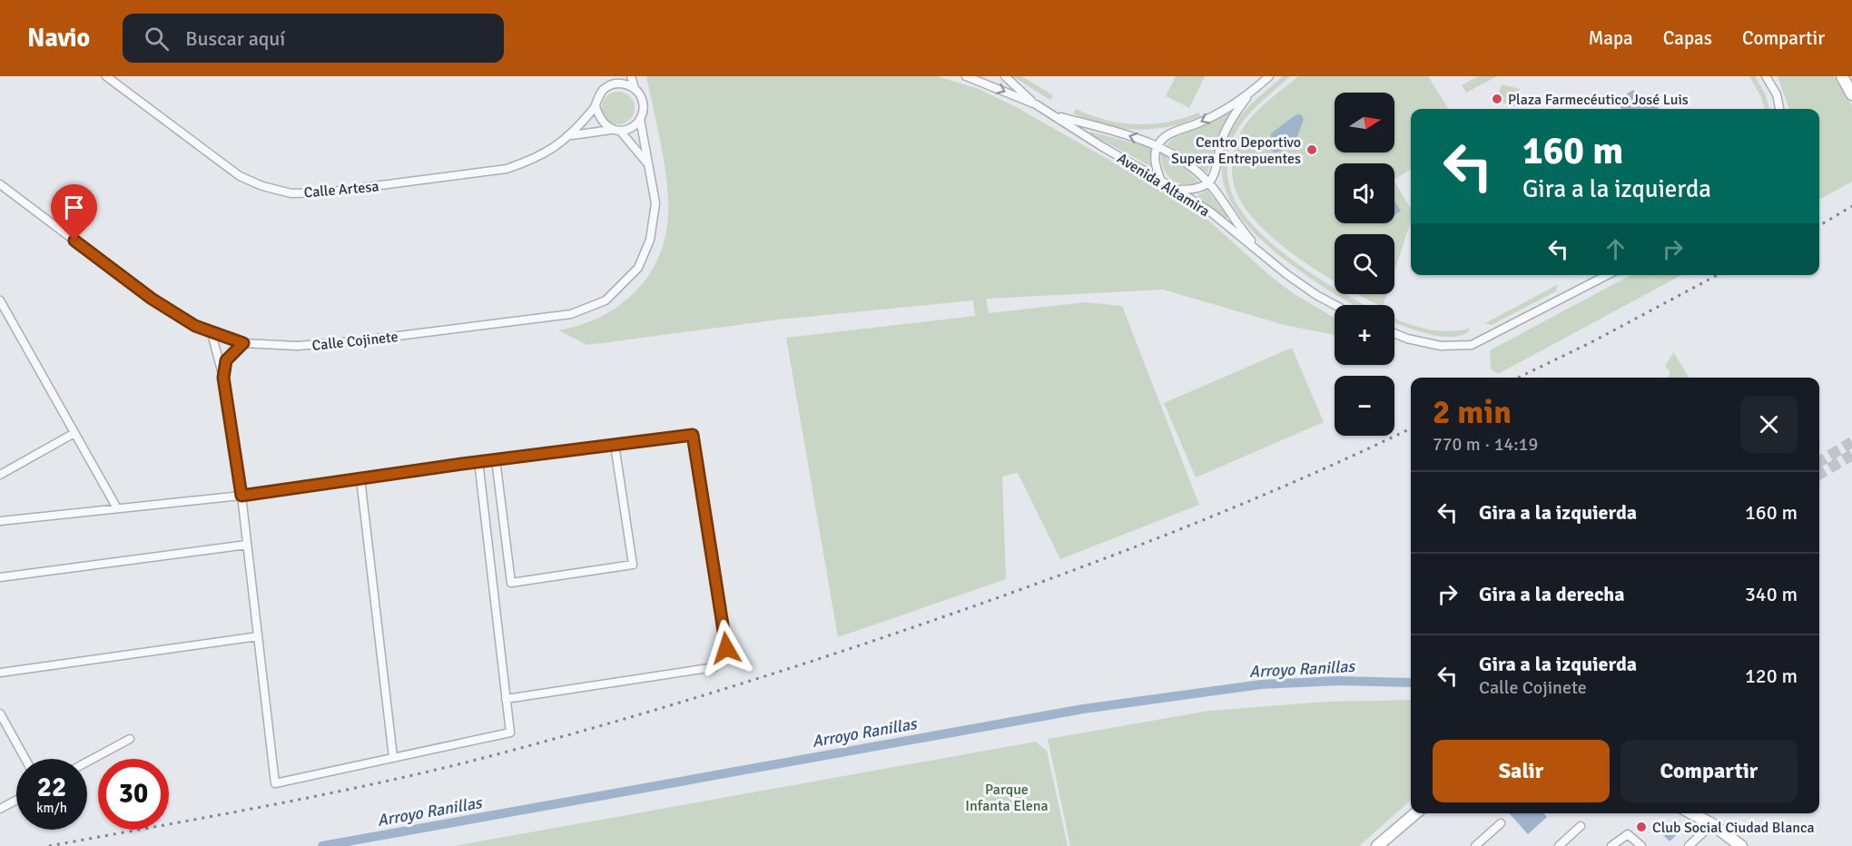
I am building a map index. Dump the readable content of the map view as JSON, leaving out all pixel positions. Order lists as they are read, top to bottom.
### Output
{
  "streets": {
    "street": ["Avenida Altamira", "Calle Artesa", "Calle Cojinete"]
  },
  "crossings": [
    ["Calle Artesa", "Calle Cojinete"]
  ],
  "water": ["Arroyo Ranillas"],
  "parks": ["Parque Infanta Elena"],
  "places": ["Plaza Farmecéutico José Luis", "Centro Deportivo Supera Entrepuentes", "Club Social Ciudad Blanca"],
  "north": "right",
  "page": {
    "header": "Navio",
    "search": "Buscar aquí",
    "nav": ["Mapa", "Capas", "Compartir"],
    "map_buttons": ["+", "−"],
    "turn": ["160 m", "Gira a la izquierda"],
    "heading": ["2 min", "770 m · 14:19"],
    "list": [
      {
        "name": "Gira a la izquierda",
        "value": "160 m"
      },
      {
        "name": "Gira a la derecha",
        "value": "340 m"
      },
      {
        "name": "Gira a la izquierda",
        "note": "Calle Cojinete",
        "value": "120 m"
      }
    ],
    "buttons": ["Salir", "Compartir"],
    "speed": "22 km/h",
    "limit": "30"
  }
}
